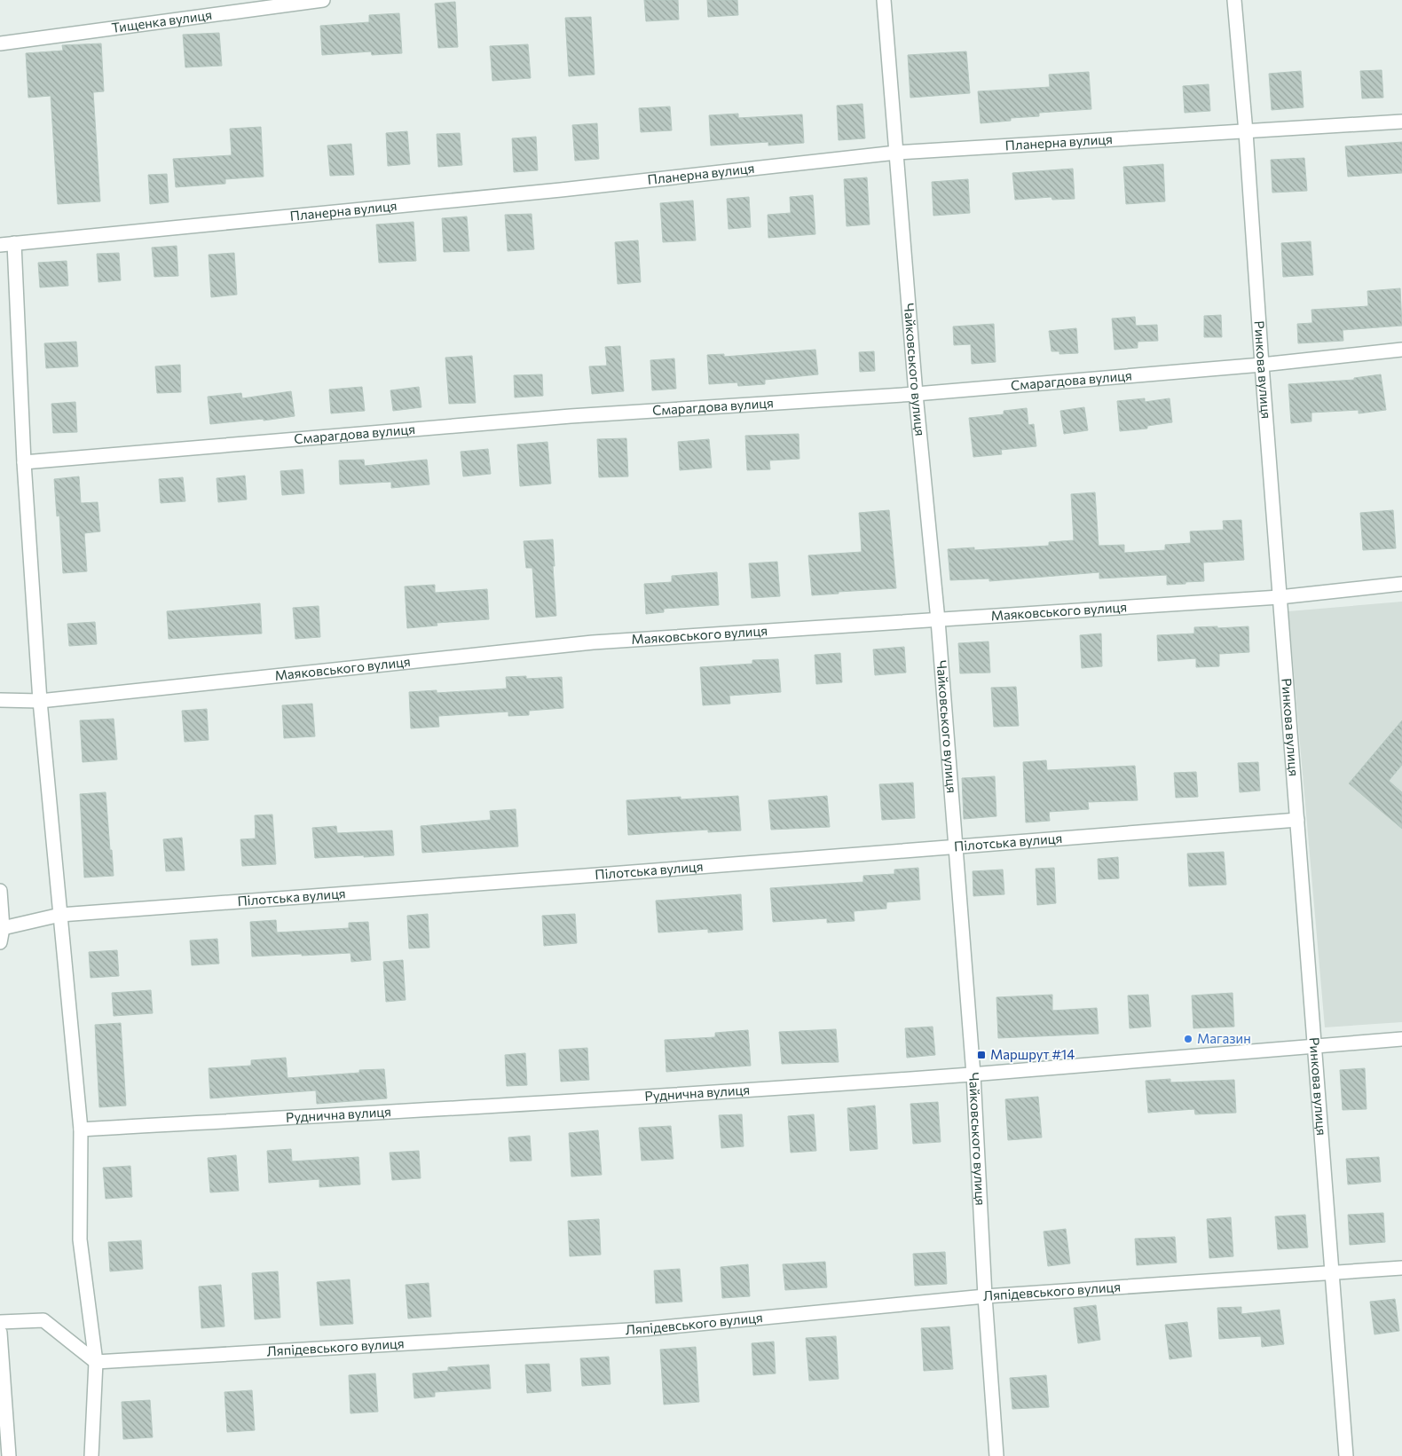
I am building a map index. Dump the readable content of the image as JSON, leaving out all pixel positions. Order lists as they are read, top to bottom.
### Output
{
  "streets": {
    "street": [
      "Тищенка вулиця",
      "Планерна вулиця",
      "Чайковського вулиця",
      "Ринкова вулиця",
      "Смарагдова вулиця",
      "Маяковського вулиця",
      "Пілотська вулиця",
      "Руднична вулиця",
      "Ляпідевського вулиця"
    ]
  },
  "crossings": [
    ["Планерна вулиця", "Чайковського вулиця"],
    ["Планерна вулиця", "Ринкова вулиця"],
    ["Чайковського вулиця", "Смарагдова вулиця"],
    ["Чайковського вулиця", "Маяковського вулиця"],
    ["Чайковського вулиця", "Пілотська вулиця"],
    ["Чайковського вулиця", "Руднична вулиця"],
    ["Чайковського вулиця", "Ляпідевського вулиця"],
    ["Ринкова вулиця", "Смарагдова вулиця"],
    ["Ринкова вулиця", "Маяковського вулиця"],
    ["Ринкова вулиця", "Пілотська вулиця"],
    ["Ринкова вулиця", "Руднична вулиця"],
    ["Ринкова вулиця", "Ляпідевського вулиця"]
  ],
  "places": {
    "other": ["Магазин"],
    "transit": ["Маршрут #14"]
  }
}
